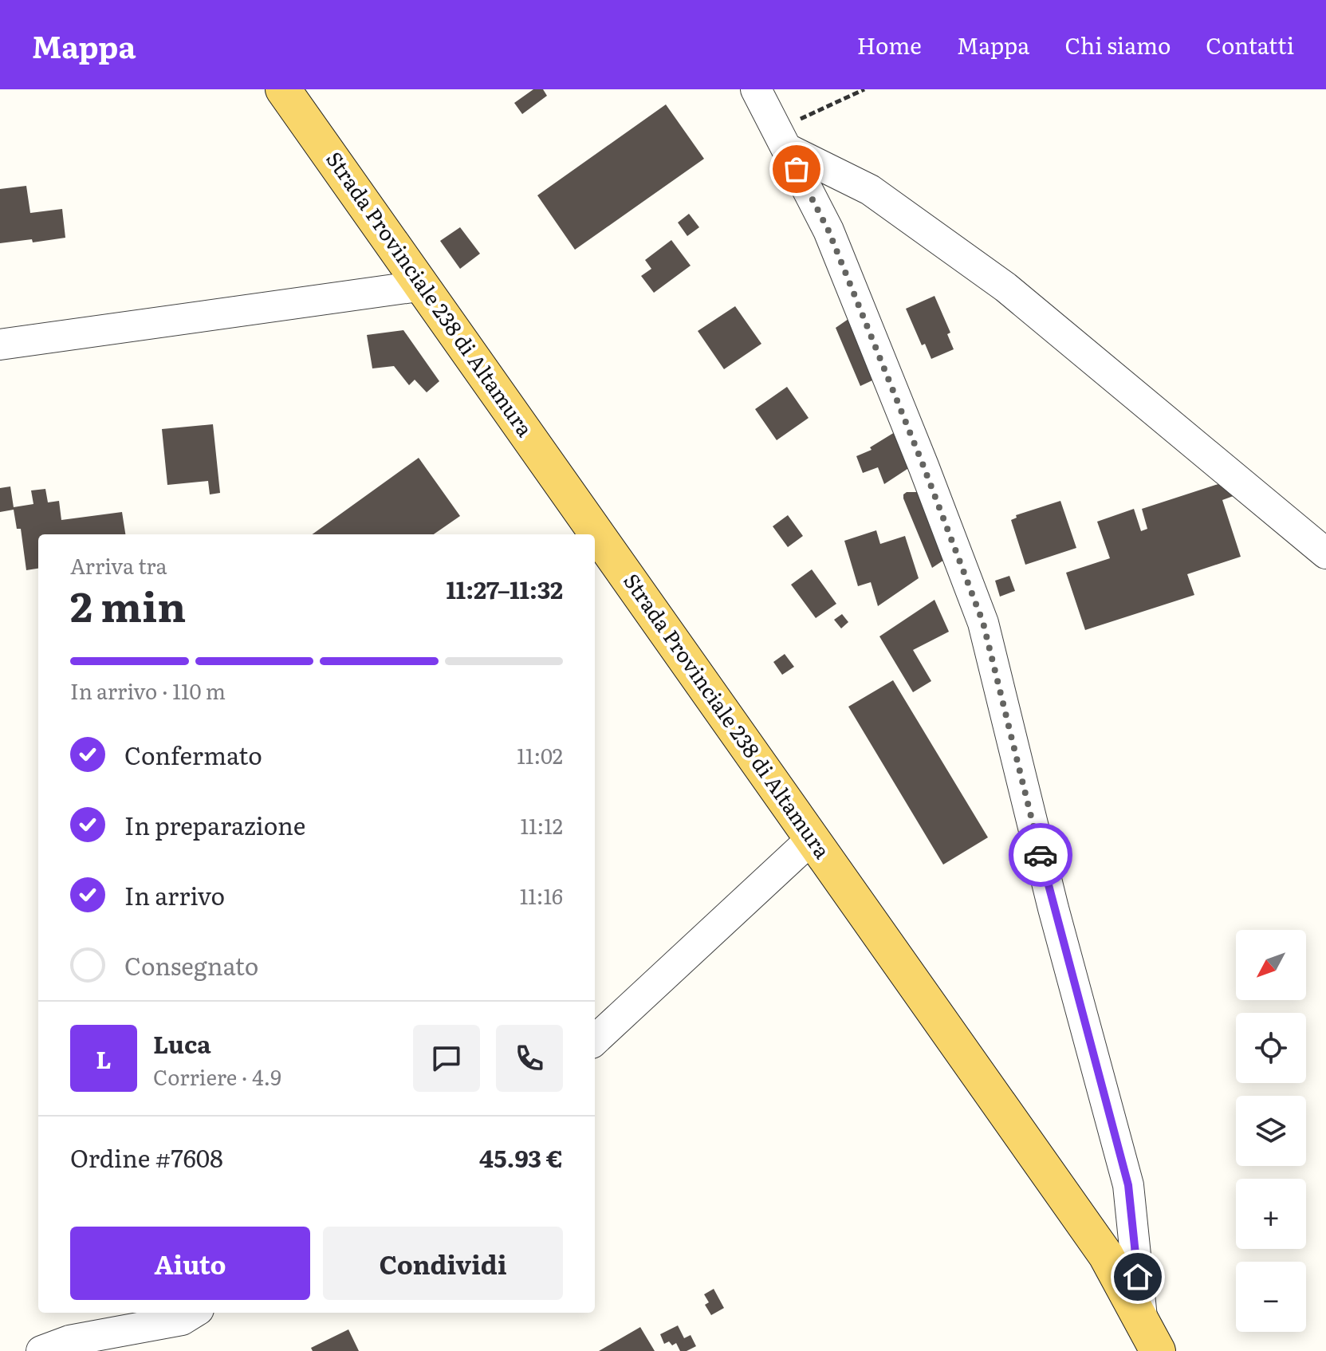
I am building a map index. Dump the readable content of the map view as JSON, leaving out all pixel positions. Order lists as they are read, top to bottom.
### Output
{
  "streets": {
    "main road": ["Strada Provinciale 238 di Altamura"]
  },
  "north": "bottom left",
  "page": {
    "header": "Mappa",
    "nav": [
      "Home",
      "Mappa",
      "Chi siamo",
      "Contatti"
    ],
    "heading": ["2 min", "Arriva tra", "11:27–11:32"],
    "panel": [
      "Luca",
      "Corriere · 4.9",
      "Ordine #7608",
      "45.93 €"
    ],
    "bar": "In arrivo · 110 m",
    "list": [
      ["Confermato", "11:02"],
      ["In preparazione", "11:12"],
      ["In arrivo", "11:16"],
      "Consegnato"
    ],
    "map_buttons": ["+", "−"],
    "round": "L",
    "buttons": ["Aiuto", "Condividi"]
  }
}
